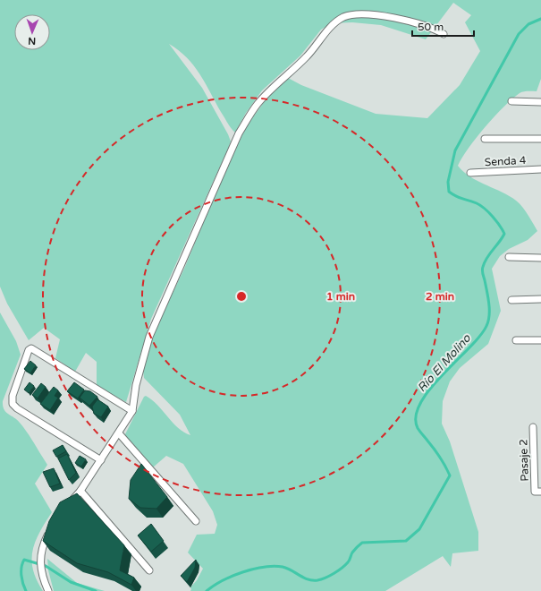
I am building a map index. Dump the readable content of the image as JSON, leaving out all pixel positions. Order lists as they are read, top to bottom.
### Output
{
  "streets": {
    "street": ["Senda 4", "Pasaje 2"]
  },
  "water": ["Río El Molino"],
  "scale_bar": "50 m",
  "north": "bottom",
  "rings": ["1 min", "2 min"]
}
